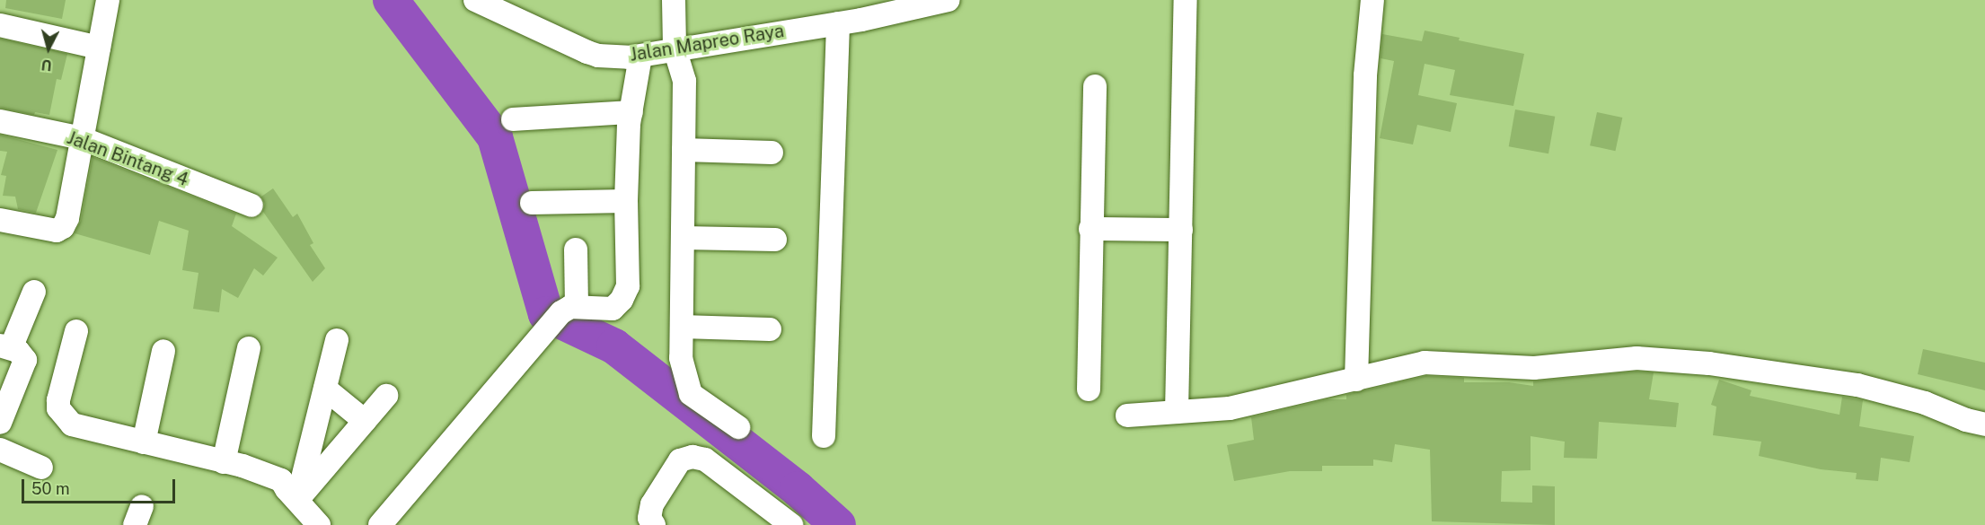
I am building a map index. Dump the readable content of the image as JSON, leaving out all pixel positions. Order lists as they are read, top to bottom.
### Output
{
  "streets": {
    "street": ["Jalan Mapreo Raya", "Jalan Bintang 4"]
  },
  "scale_bar": "50 m",
  "north": "bottom"
}
